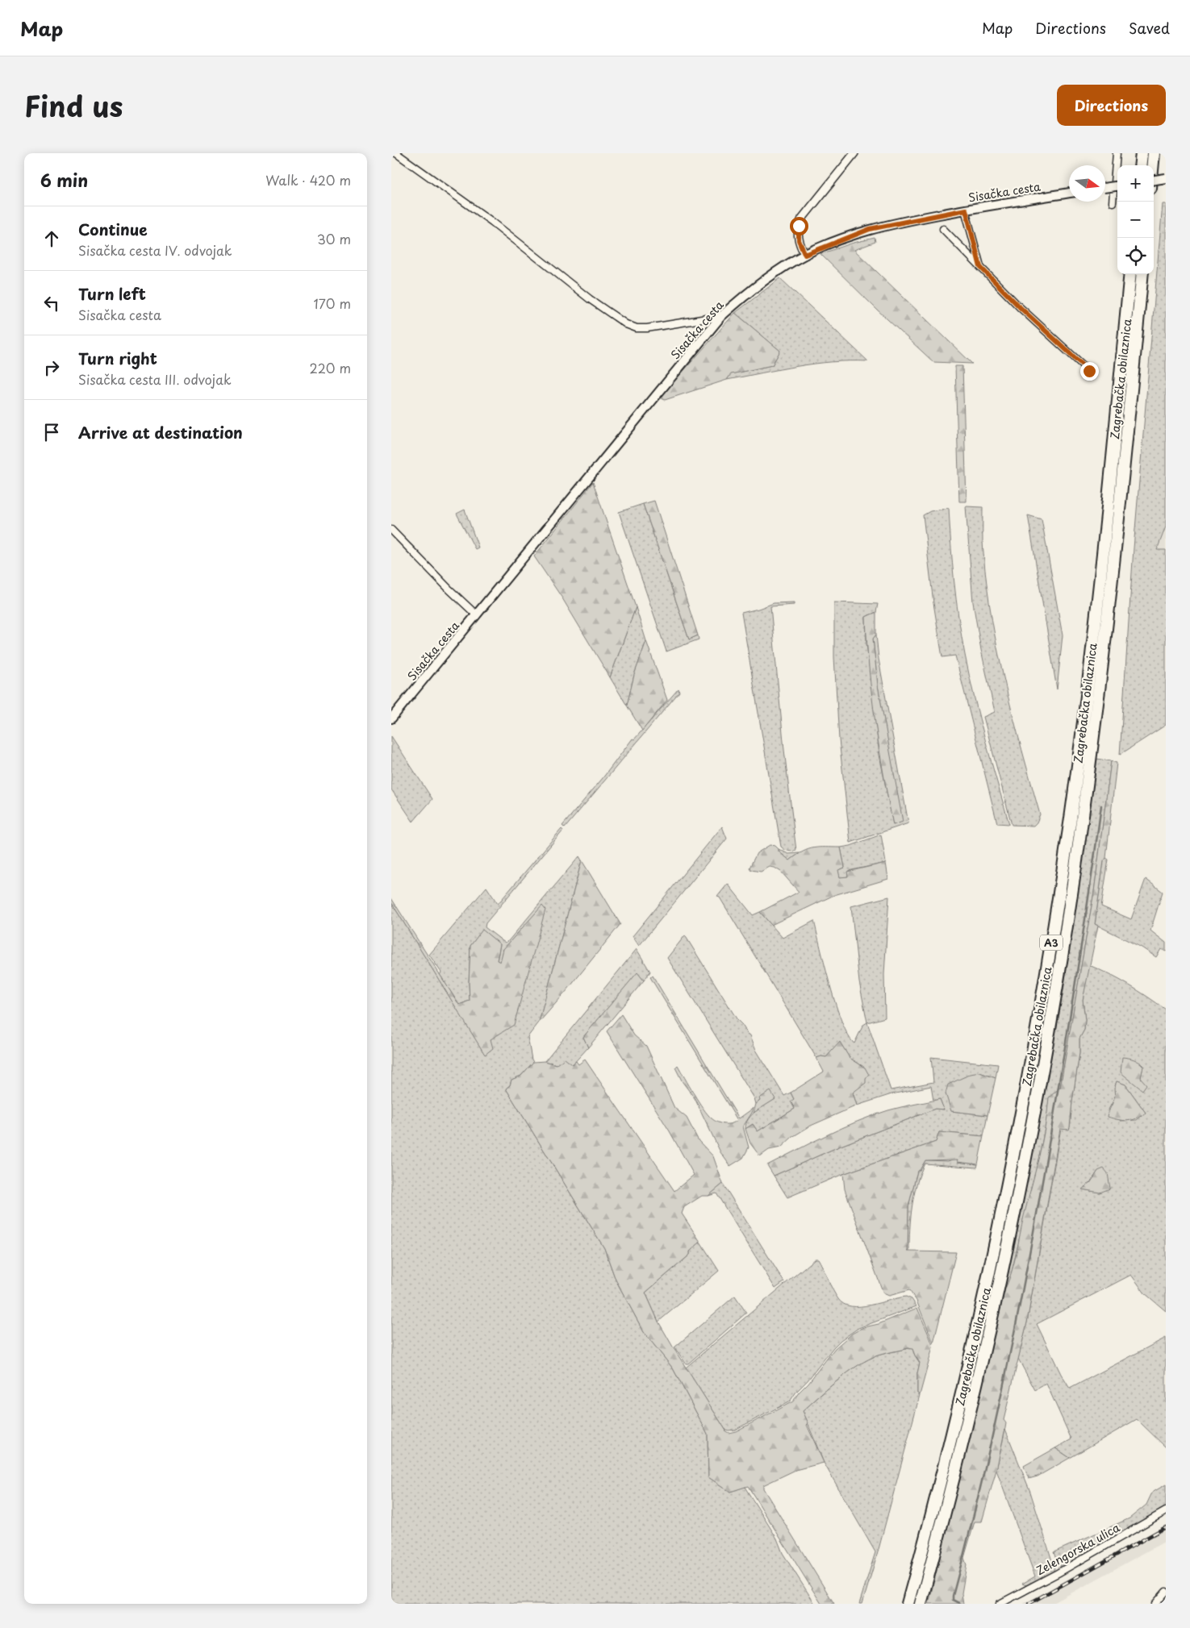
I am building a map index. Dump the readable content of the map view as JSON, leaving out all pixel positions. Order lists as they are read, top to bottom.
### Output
{
  "streets": {
    "highway": ["Zagrebačka obilaznica", "A3"],
    "main road": ["Sisačka cesta"],
    "street": ["Zelengorska ulica"]
  },
  "north": "right",
  "page": {
    "header": "Map",
    "nav": ["Map", "Directions", "Saved"],
    "title": "Find us",
    "buttons": "Directions",
    "heading": ["6 min", "Walk · 420 m"],
    "map_buttons": ["+", "−"],
    "list": [
      ["Continue", "Sisačka cesta IV. odvojak", "30 m"],
      ["Turn left", "Sisačka cesta", "170 m"],
      ["Turn right", "Sisačka cesta III. odvojak", "220 m"],
      "Arrive at destination"
    ]
  }
}
